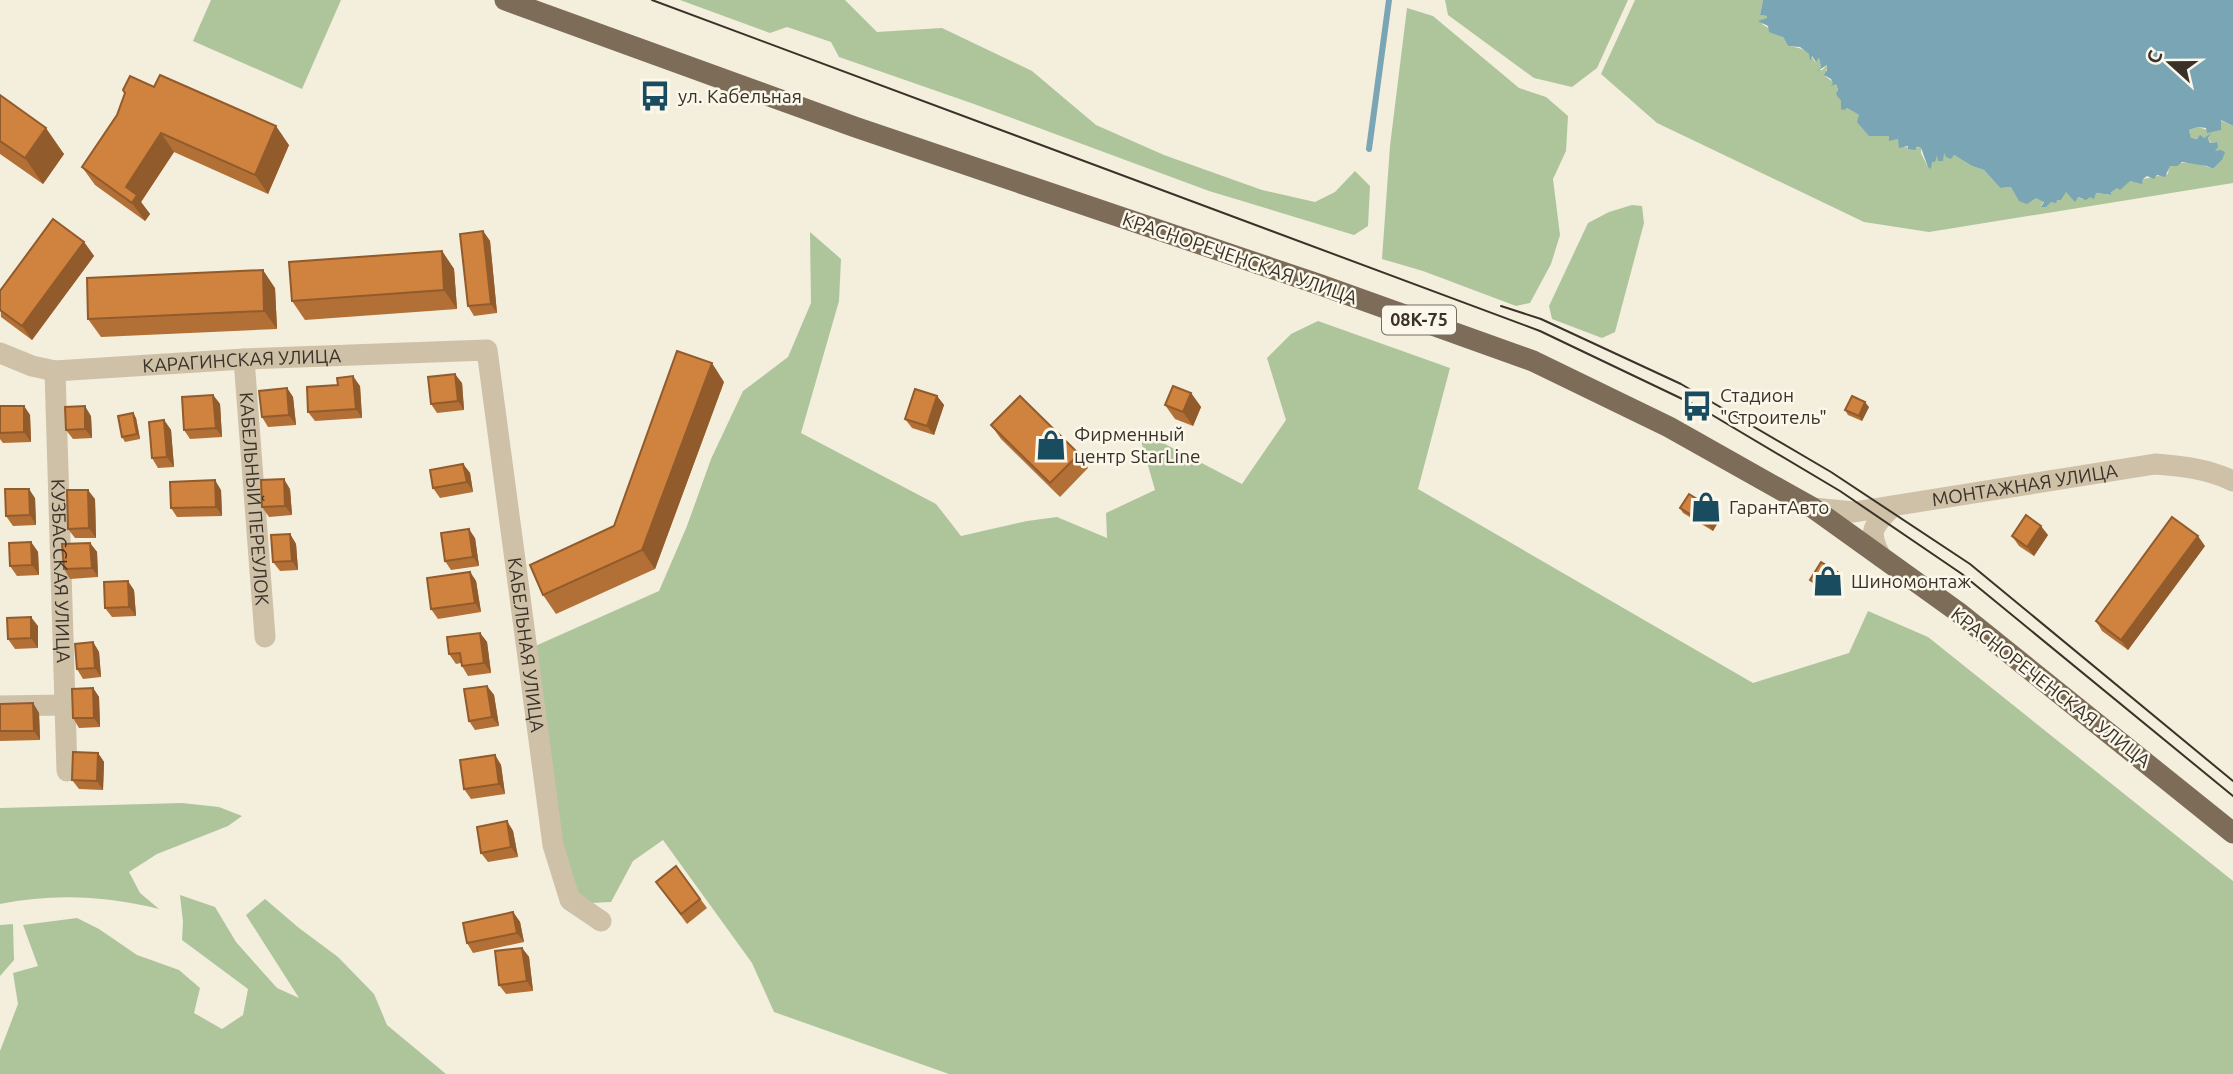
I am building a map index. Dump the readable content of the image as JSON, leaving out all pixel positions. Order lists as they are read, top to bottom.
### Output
{
  "streets": {
    "main road": ["КРАСНОРЕЧЕНСКАЯ УЛИЦА", "08К-75"],
    "street": [
      "КАРАГИНСКАЯ УЛИЦА",
      "МОНТАЖНАЯ УЛИЦА",
      "КАБЕЛЬНЫЙ ПЕРЕУЛОК",
      "КУЗБАССКАЯ УЛИЦА",
      "КАБЕЛЬНАЯ УЛИЦА"
    ]
  },
  "crossings": [
    ["КРАСНОРЕЧЕНСКАЯ УЛИЦА", "МОНТАЖНАЯ УЛИЦА"],
    ["КАРАГИНСКАЯ УЛИЦА", "КАБЕЛЬНЫЙ ПЕРЕУЛОК"],
    ["КАРАГИНСКАЯ УЛИЦА", "КУЗБАССКАЯ УЛИЦА"],
    ["КАРАГИНСКАЯ УЛИЦА", "КАБЕЛЬНАЯ УЛИЦА"]
  ],
  "places": {
    "bus stop": ["ул. Кабельная", "Стадион \"Строитель\""],
    "shop": ["Фирменный центр StarLine", "ГарантАвто", "Шиномонтаж"]
  },
  "north": "left"
}
